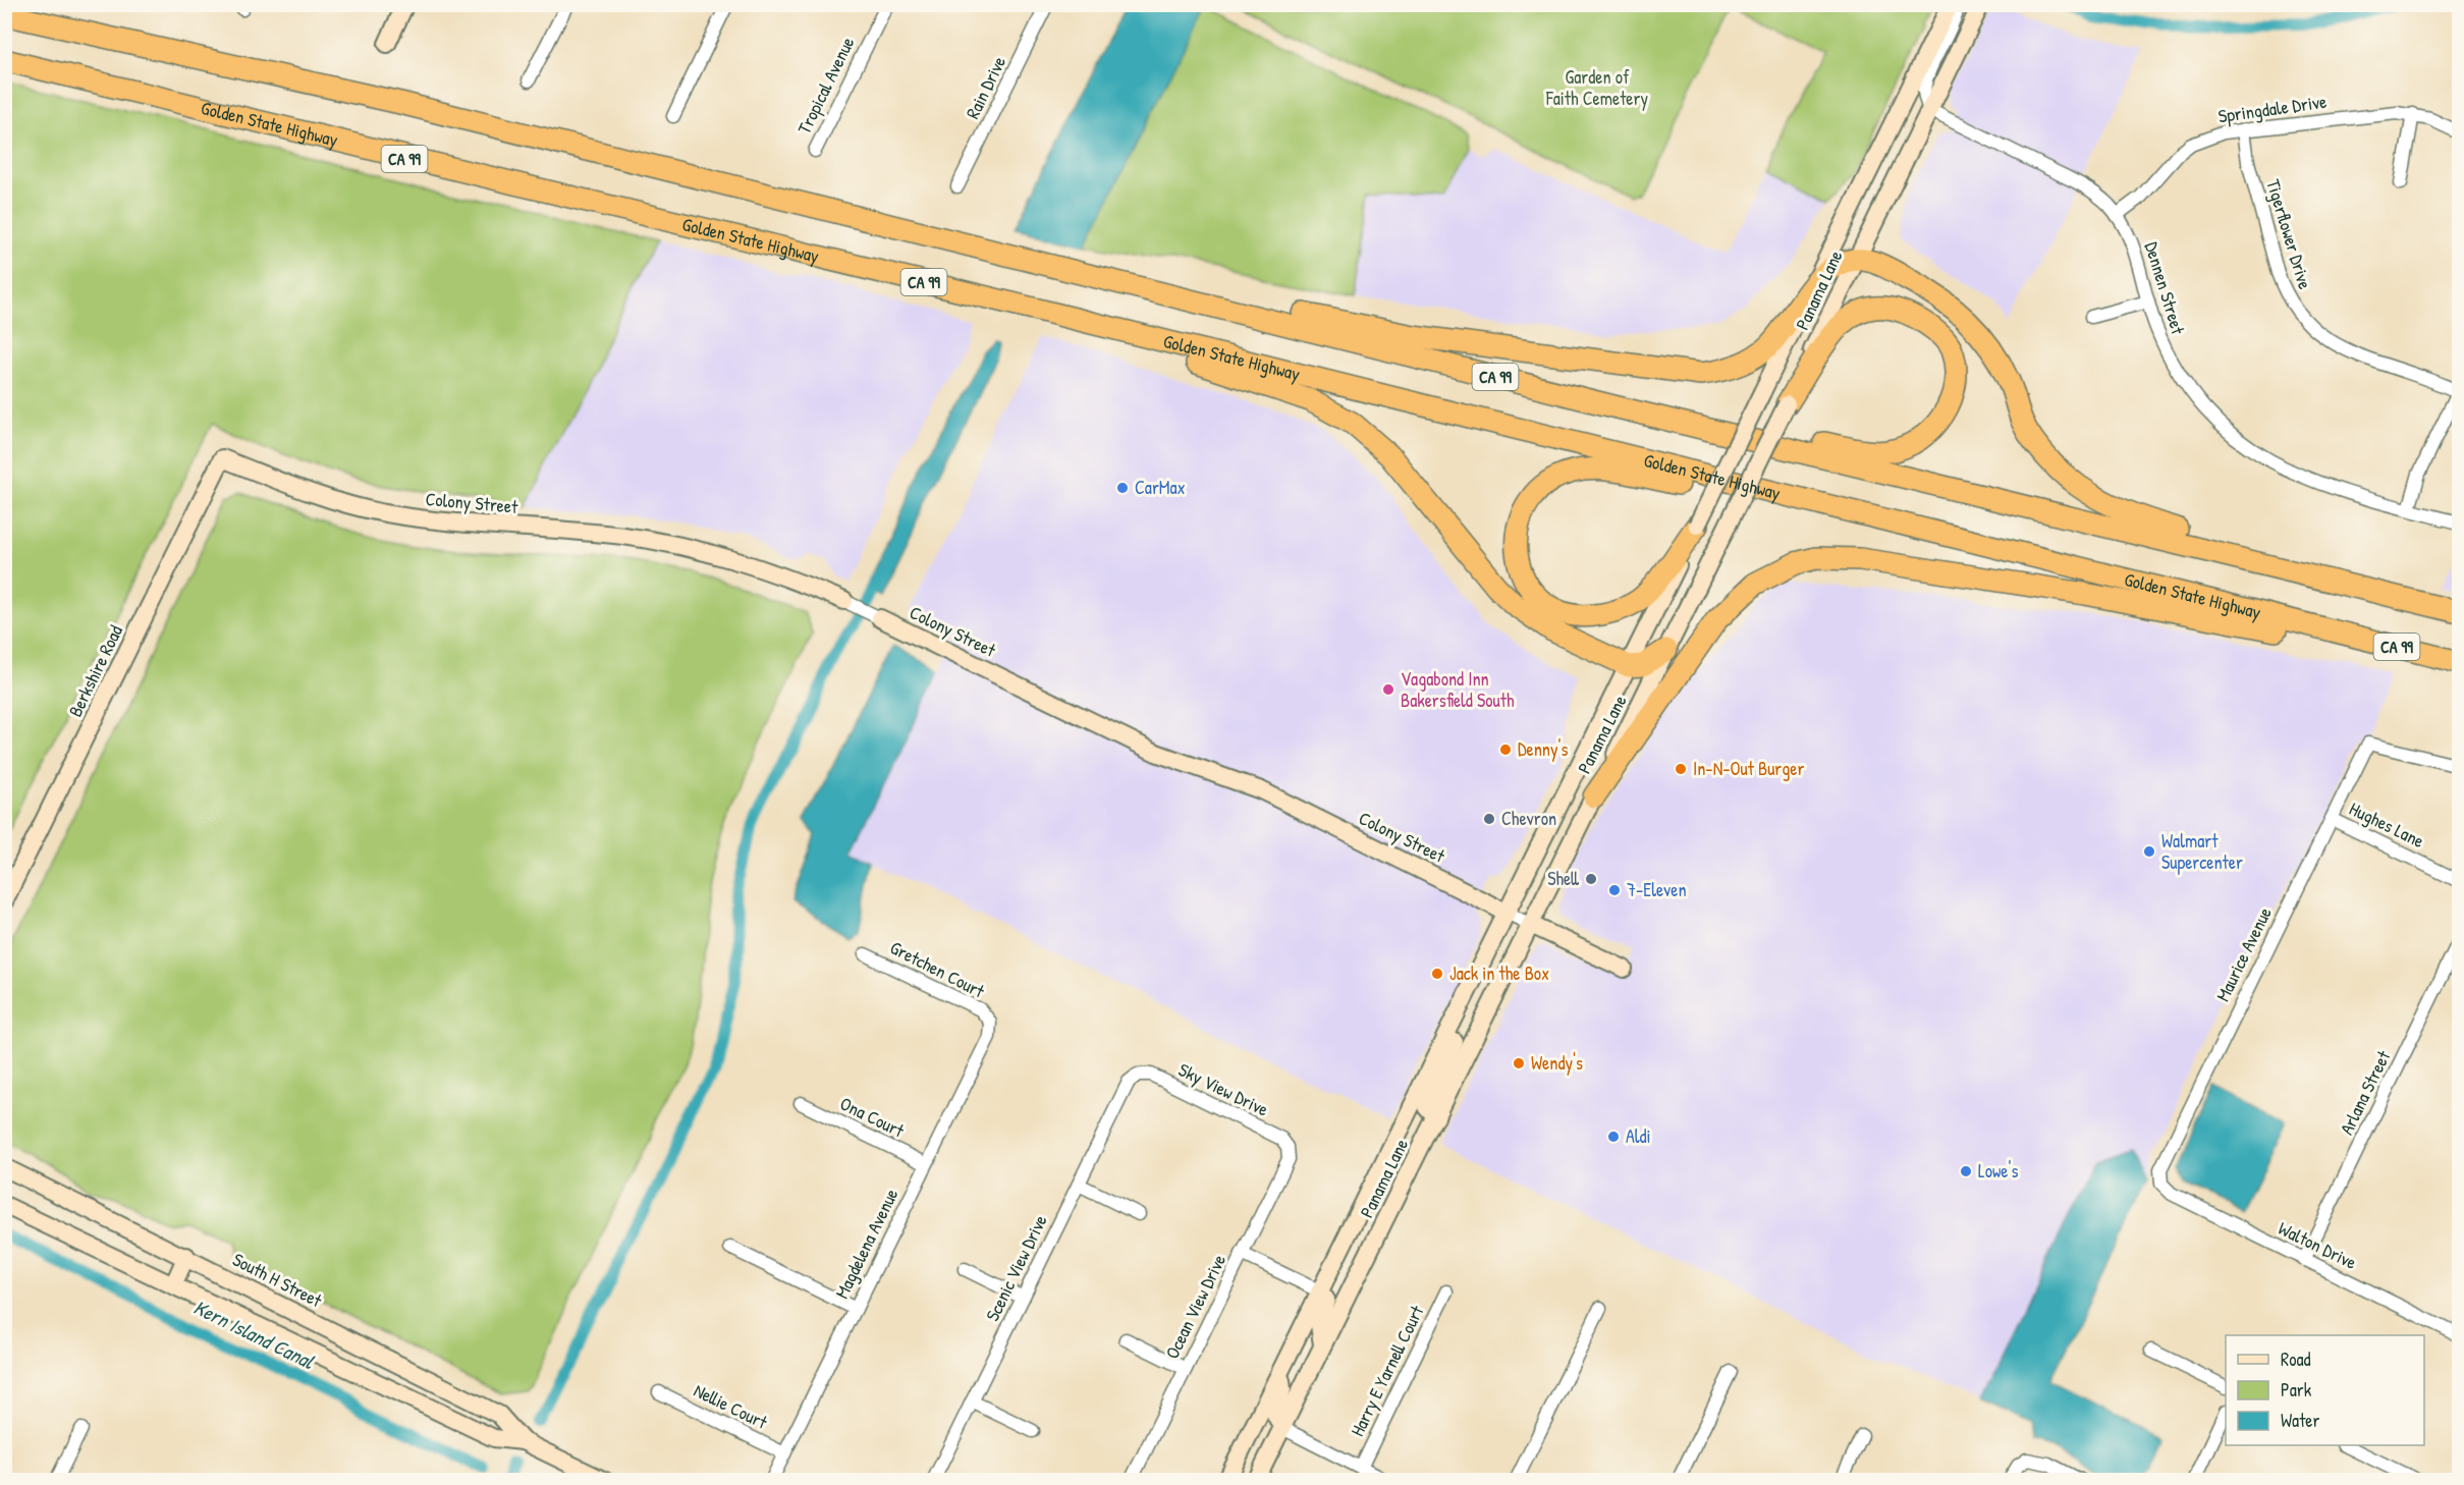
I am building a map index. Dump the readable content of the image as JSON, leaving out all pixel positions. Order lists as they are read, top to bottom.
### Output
{
  "streets": {
    "highway": ["Golden State Highway", "CA 99"],
    "main road": [
      "Panama Lane",
      "Colony Street",
      "Berkshire Road",
      "South H Street"
    ],
    "street": [
      "Tropical Avenue",
      "Rain Drive",
      "Springdale Drive",
      "Tigerflower Drive",
      "Dennen Street",
      "Hughes Lane",
      "Maurice Avenue",
      "Gretchen Court",
      "Sky View Drive",
      "Arlana Street",
      "Ona Court",
      "Magdelena Avenue",
      "Walton Drive",
      "Scenic View Drive",
      "Ocean View Drive",
      "Harry E Yarnell Court",
      "Nellie Court"
    ]
  },
  "crossings": [
    ["Springdale Drive", "Tigerflower Drive"],
    ["Springdale Drive", "Dennen Street"],
    ["Dennen Street", "Panama Lane"],
    ["Panama Lane", "Colony Street"],
    ["Colony Street", "Berkshire Road"],
    ["Hughes Lane", "Maurice Avenue"],
    ["Maurice Avenue", "Walton Drive"],
    ["Gretchen Court", "Magdelena Avenue"],
    ["Sky View Drive", "Scenic View Drive"],
    ["Sky View Drive", "Ocean View Drive"],
    ["Arlana Street", "Walton Drive"],
    ["Ona Court", "Magdelena Avenue"],
    ["Magdelena Avenue", "Nellie Court"]
  ],
  "water": ["Kern Island Canal"],
  "parks": ["Garden of Faith Cemetery"],
  "places": [
    "CarMax",
    "Vagabond Inn Bakersfield South",
    "Denny's",
    "In-N-Out Burger",
    "Chevron",
    "Walmart Supercenter",
    "Shell",
    "7-Eleven",
    "Jack in the Box",
    "Wendy's",
    "Aldi",
    "Lowe's"
  ],
  "legend": ["Road", "Park", "Water"]
}
